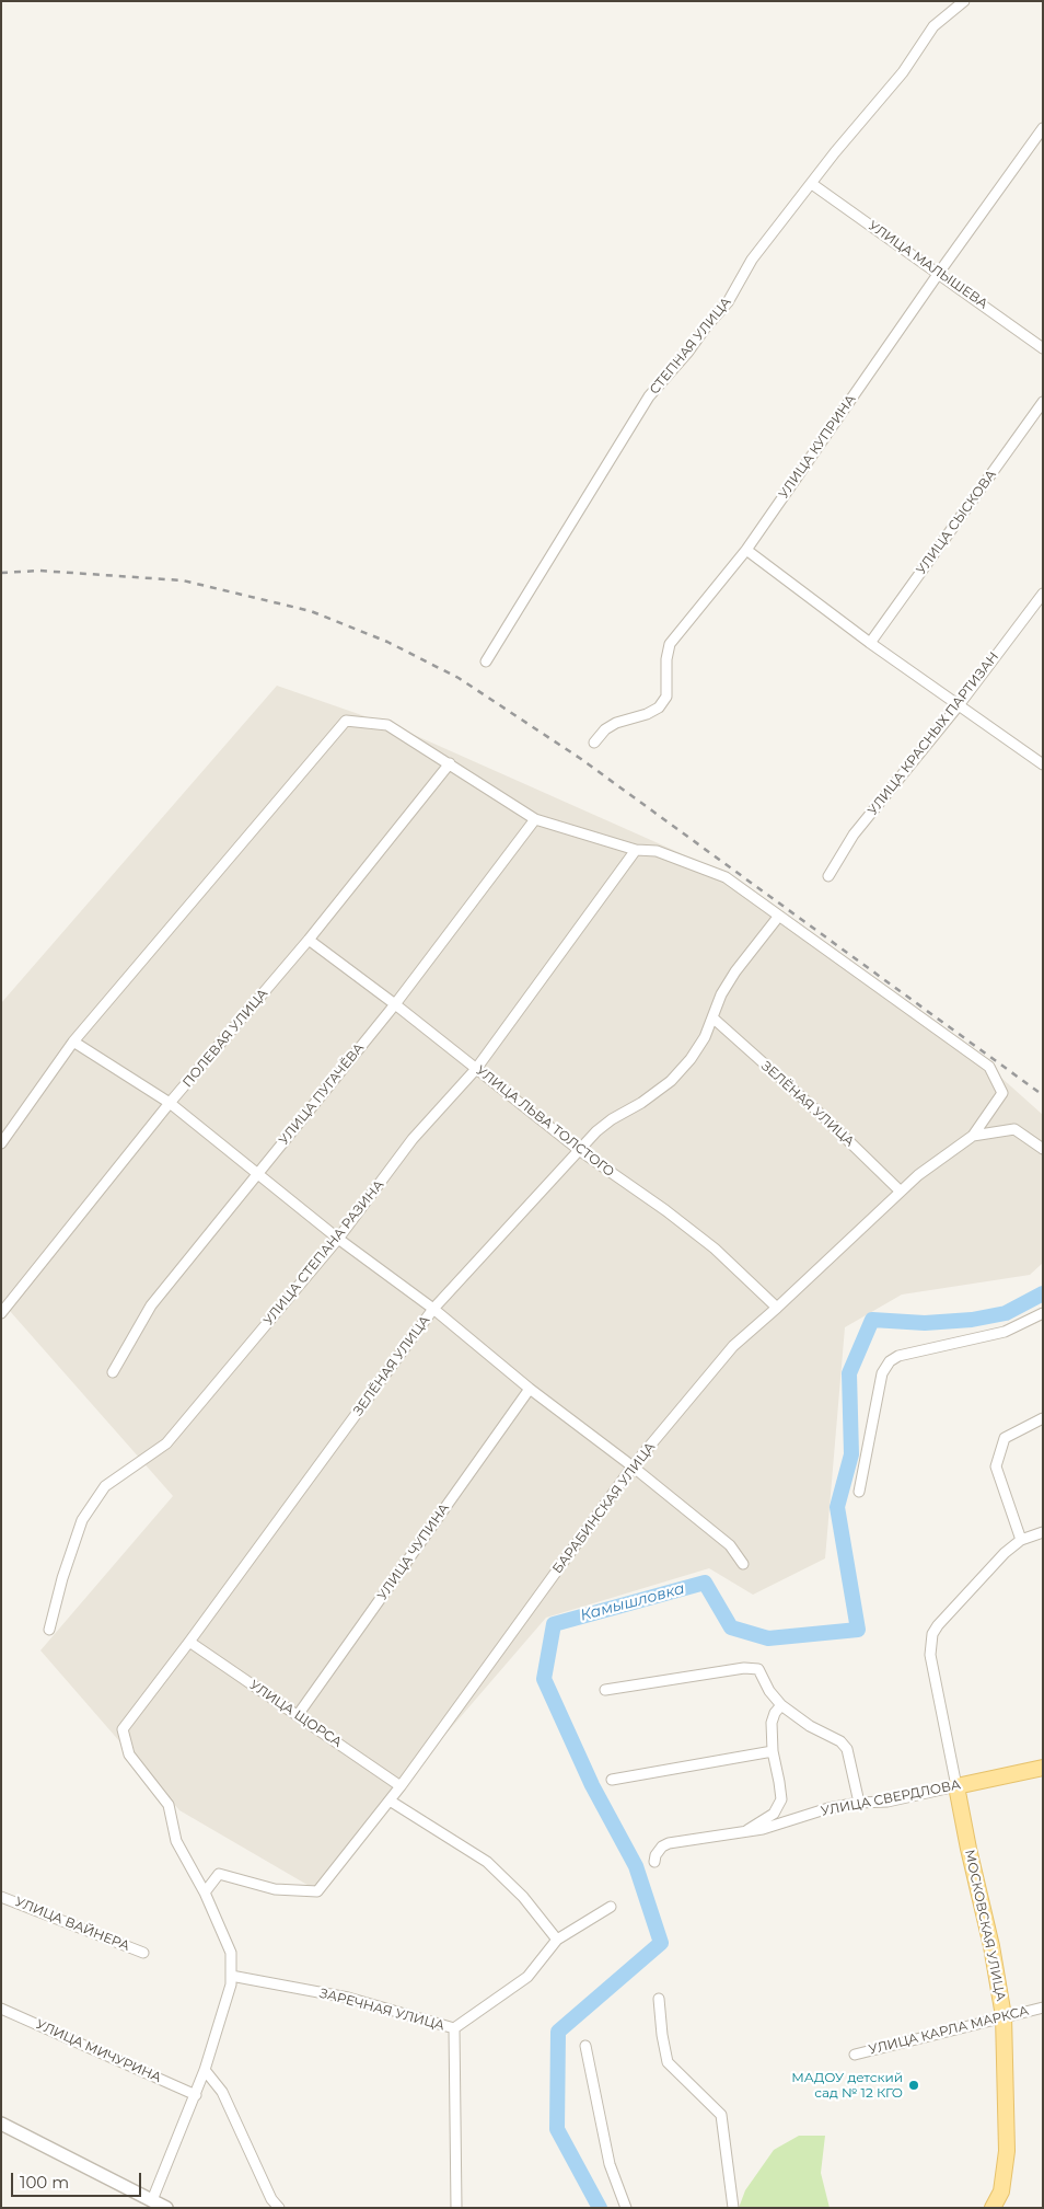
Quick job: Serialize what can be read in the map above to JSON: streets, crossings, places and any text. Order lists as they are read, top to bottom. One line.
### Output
{"streets":{"main road":["УЛИЦА СВЕРДЛОВА","МОСКОВСКАЯ УЛИЦА"],"street":["УЛИЦА МАЛЫШЕВА","СТЕПНАЯ УЛИЦА","УЛИЦА КУПРИНА","УЛИЦА СЫСКОВА","УЛИЦА КРАСНЫХ ПАРТИЗАН","ПОЛЕВАЯ УЛИЦА","УЛИЦА ПУГАЧЁВА","ЗЕЛЁНАЯ УЛИЦА","УЛИЦА ЛЬВА ТОЛСТОГО","УЛИЦА СТЕПАНА РАЗИНА","БАРАБИНСКАЯ УЛИЦА","УЛИЦА ЧУПИНА","УЛИЦА ЩОРСА","УЛИЦА ВАЙНЕРА","ЗАРЕЧНАЯ УЛИЦА","УЛИЦА КАРЛА МАРКСА","УЛИЦА МИЧУРИНА"]},"crossings":[["УЛИЦА МАЛЫШЕВА","СТЕПНАЯ УЛИЦА"],["УЛИЦА МАЛЫШЕВА","УЛИЦА КУПРИНА"],["ПОЛЕВАЯ УЛИЦА","УЛИЦА ЛЬВА ТОЛСТОГО"],["УЛИЦА ПУГАЧЁВА","УЛИЦА ЛЬВА ТОЛСТОГО"],["ЗЕЛЁНАЯ УЛИЦА","УЛИЦА ЛЬВА ТОЛСТОГО"],["ЗЕЛЁНАЯ УЛИЦА","БАРАБИНСКАЯ УЛИЦА"],["ЗЕЛЁНАЯ УЛИЦА","УЛИЦА ЩОРСА"],["УЛИЦА ЛЬВА ТОЛСТОГО","УЛИЦА СТЕПАНА РАЗИНА"],["УЛИЦА ЛЬВА ТОЛСТОГО","БАРАБИНСКАЯ УЛИЦА"],["БАРАБИНСКАЯ УЛИЦА","УЛИЦА ЩОРСА"],["УЛИЦА ЧУПИНА","УЛИЦА ЩОРСА"],["УЛИЦА СВЕРДЛОВА","МОСКОВСКАЯ УЛИЦА"],["МОСКОВСКАЯ УЛИЦА","УЛИЦА КАРЛА МАРКСА"]],"water":["Камышловка"],"places":["МАДОУ детский сад № 12 КГО"],"scale_bar":"100 m"}
